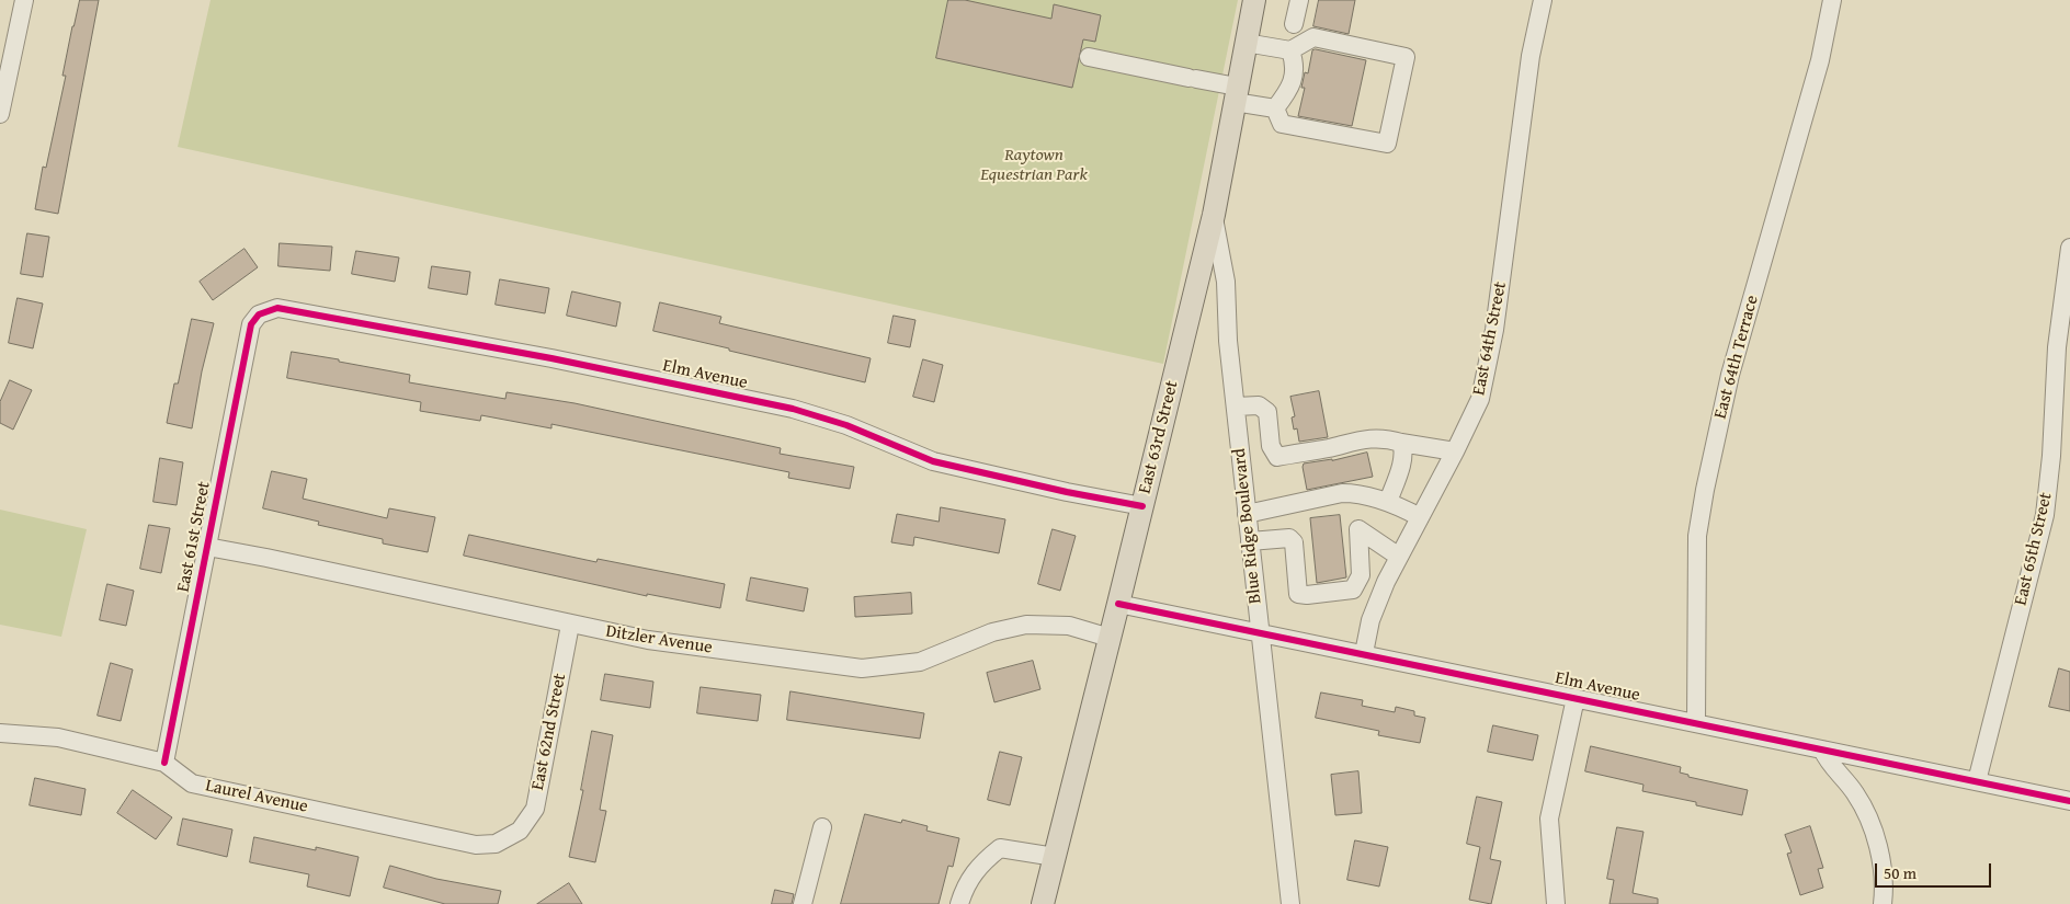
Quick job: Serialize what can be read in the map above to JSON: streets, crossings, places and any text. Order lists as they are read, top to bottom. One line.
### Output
{"streets":{"main road":["East 63rd Street"],"street":["East 64th Street","East 64th Terrace","Elm Avenue","Blue Ridge Boulevard","East 61st Street","East 65th Street","Ditzler Avenue","East 62nd Street","Laurel Avenue"]},"crossings":[["East 64th Street","Elm Avenue"],["East 64th Terrace","Elm Avenue"],["Elm Avenue","East 63rd Street"],["Elm Avenue","Blue Ridge Boulevard"],["Elm Avenue","East 61st Street"],["Elm Avenue","East 65th Street"],["East 63rd Street","Blue Ridge Boulevard"],["East 63rd Street","Ditzler Avenue"],["East 61st Street","Ditzler Avenue"],["East 61st Street","Laurel Avenue"],["Ditzler Avenue","East 62nd Street"],["East 62nd Street","Laurel Avenue"]],"parks":["Raytown Equestrian Park"],"scale_bar":"50 m"}
